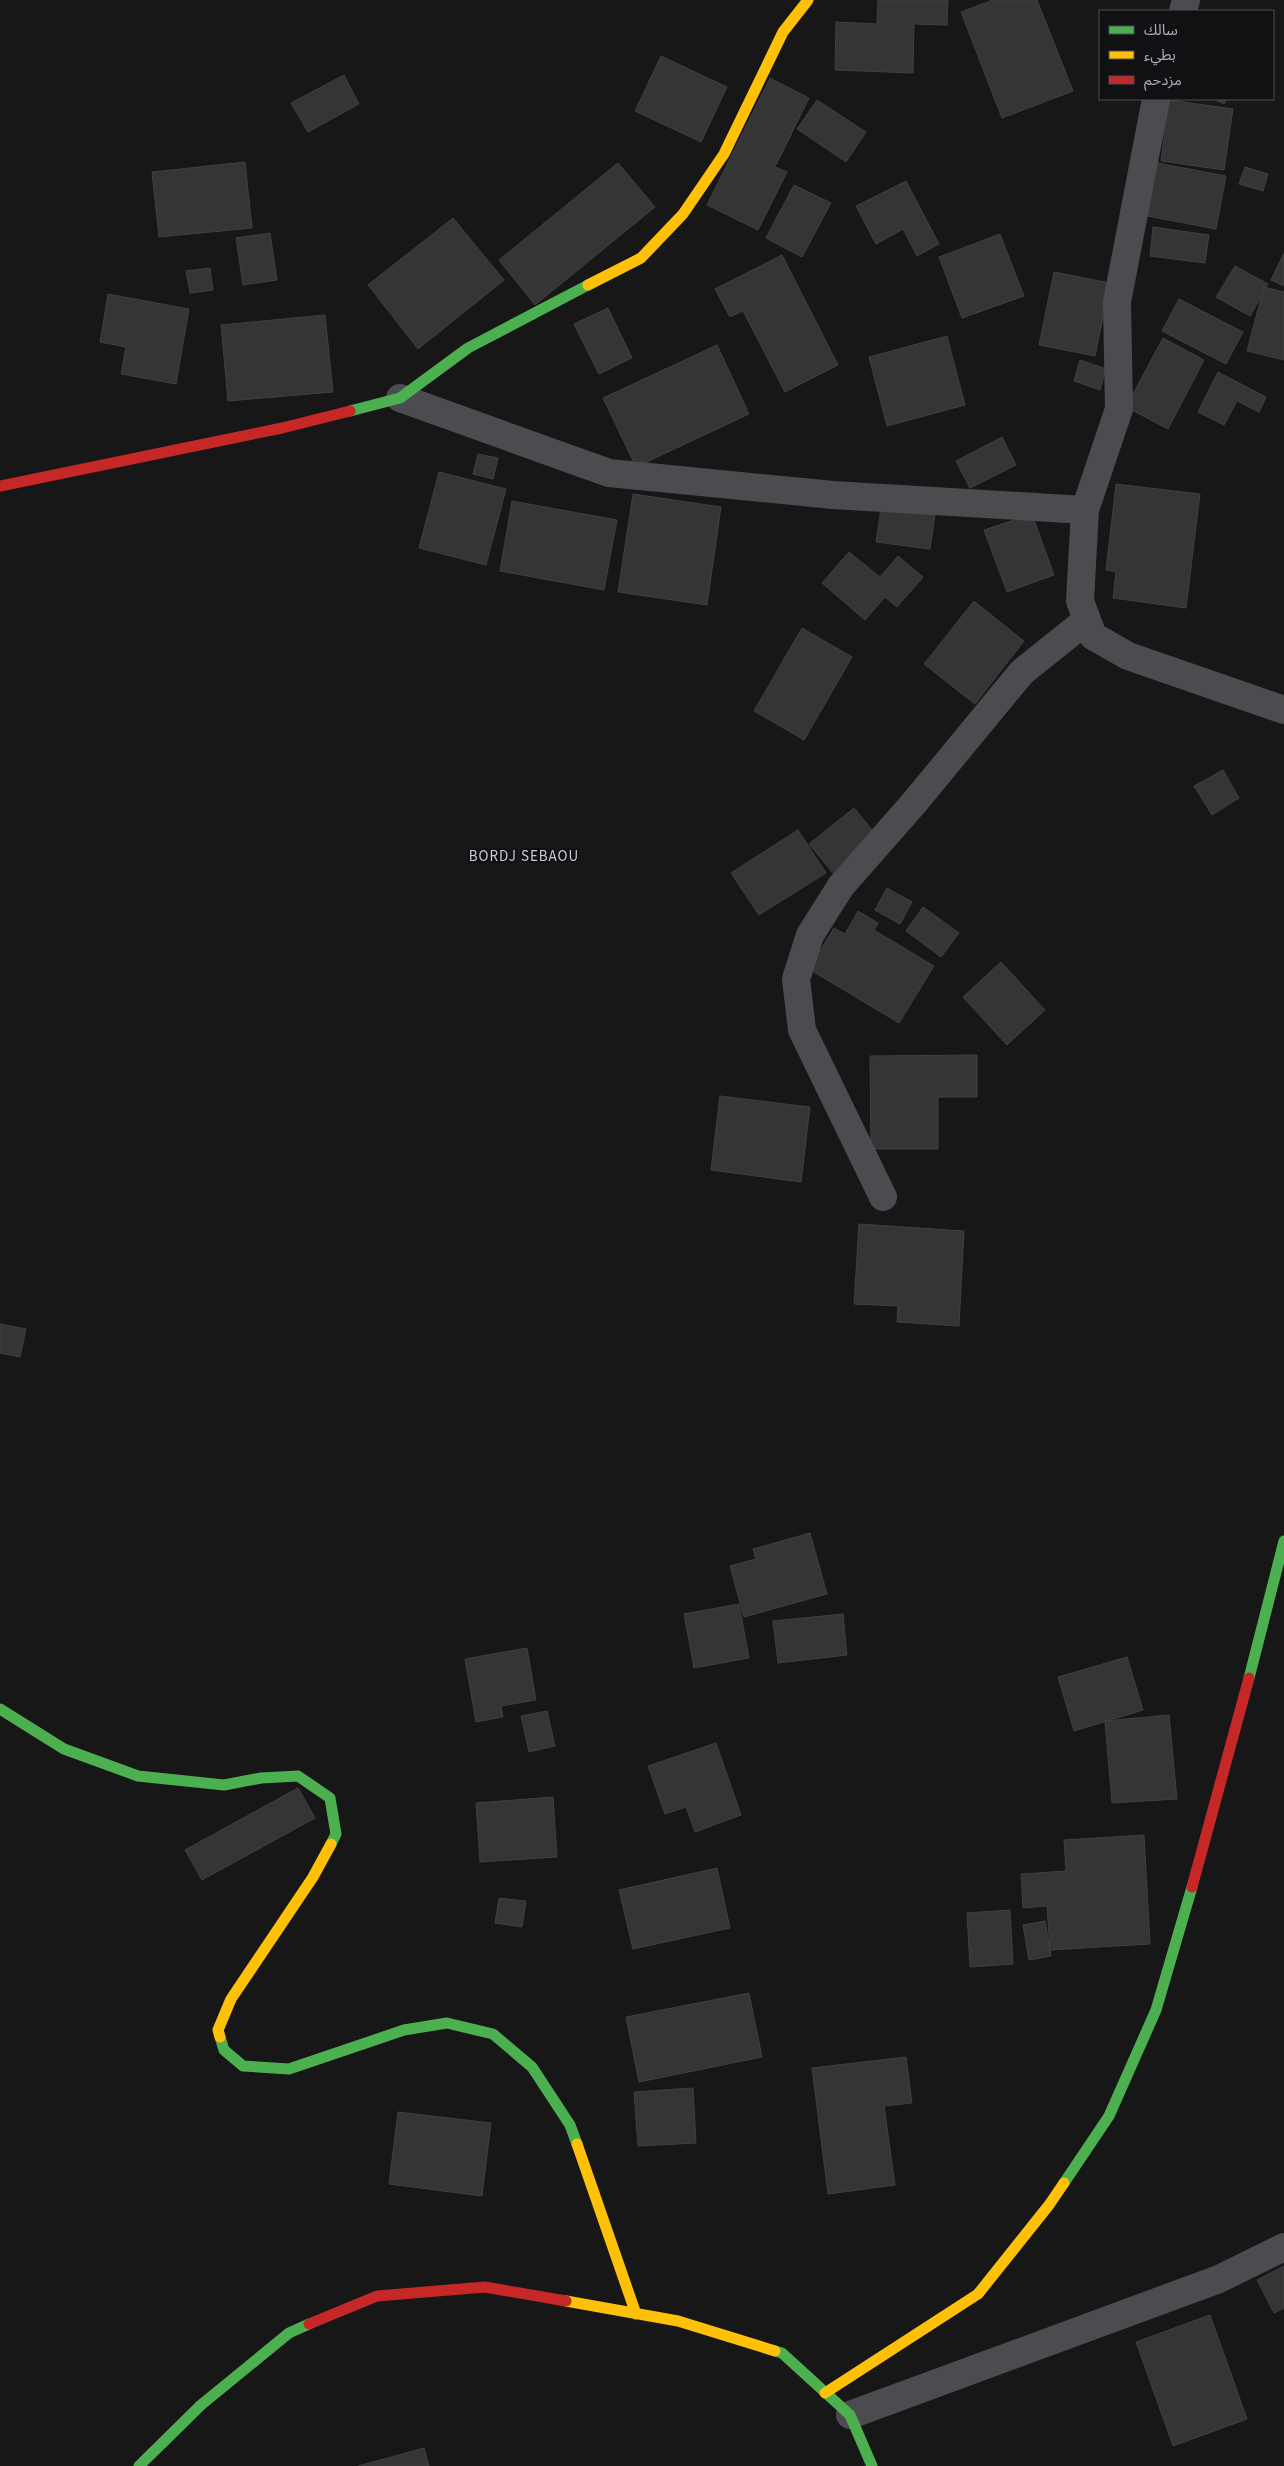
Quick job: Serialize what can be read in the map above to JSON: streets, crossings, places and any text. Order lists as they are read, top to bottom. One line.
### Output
{"districts":["BORDJ SEBAOU"],"legend":["سالك","بطيء","مزدحم"]}
